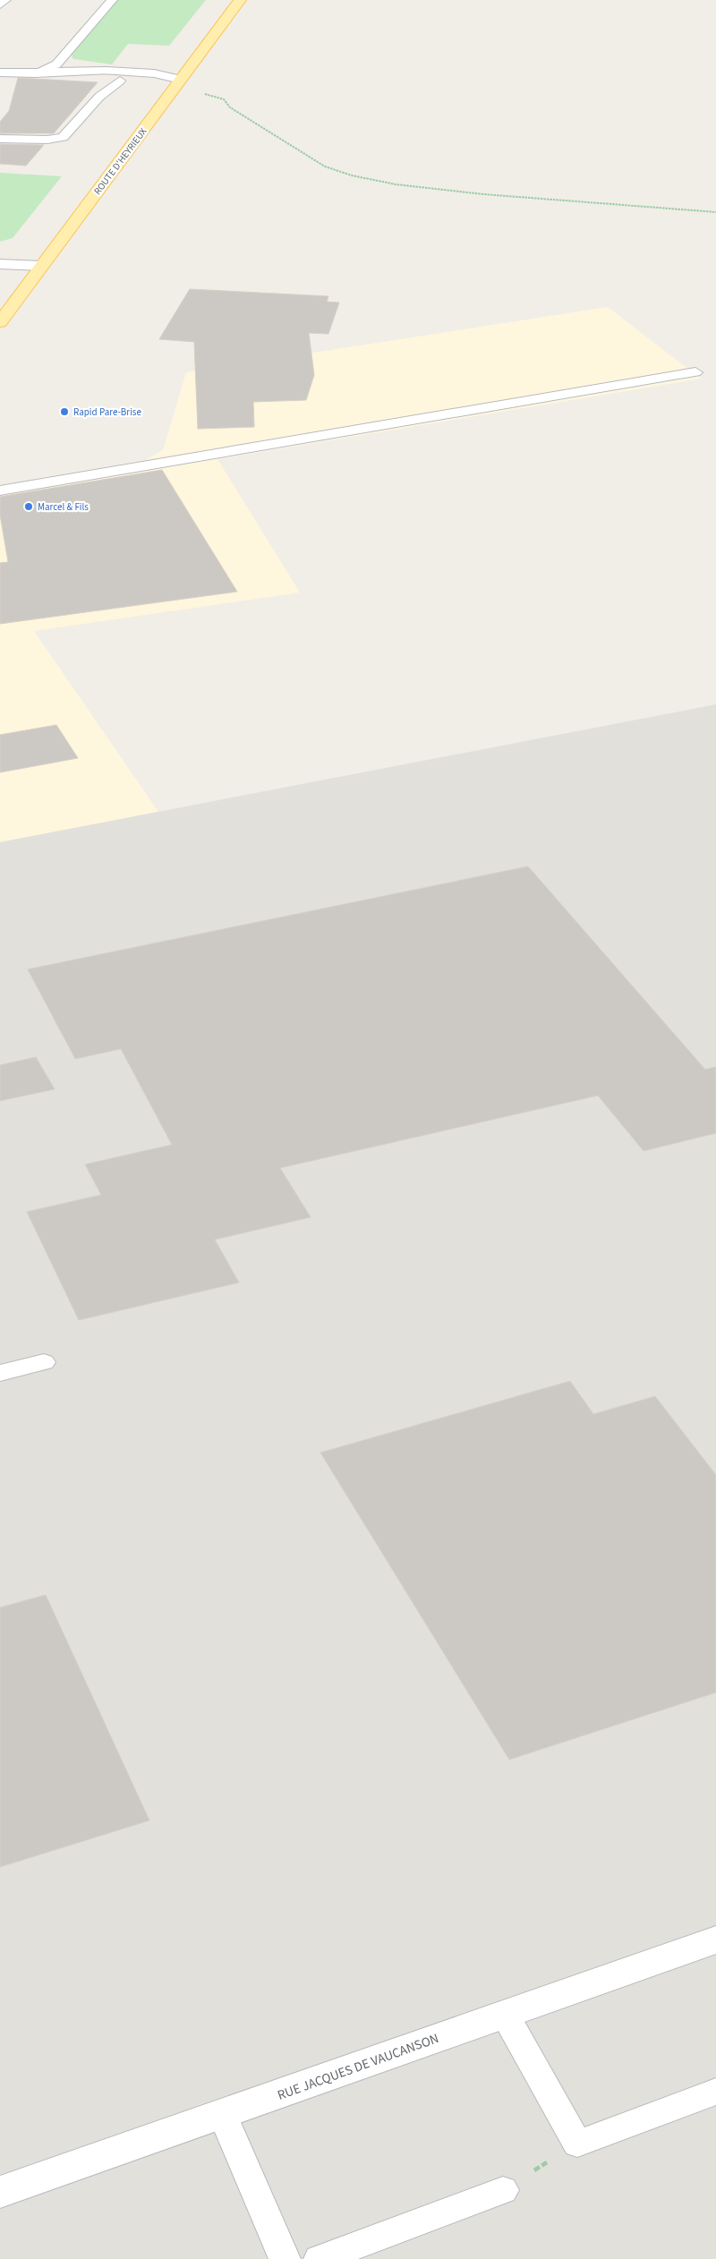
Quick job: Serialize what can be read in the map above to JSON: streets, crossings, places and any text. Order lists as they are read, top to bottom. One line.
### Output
{"streets":{"main road":["ROUTE D'HEYRIEUX"],"street":["RUE JACQUES DE VAUCANSON"]},"places":["Rapid Pare-Brise","Marcel & Fils"]}
